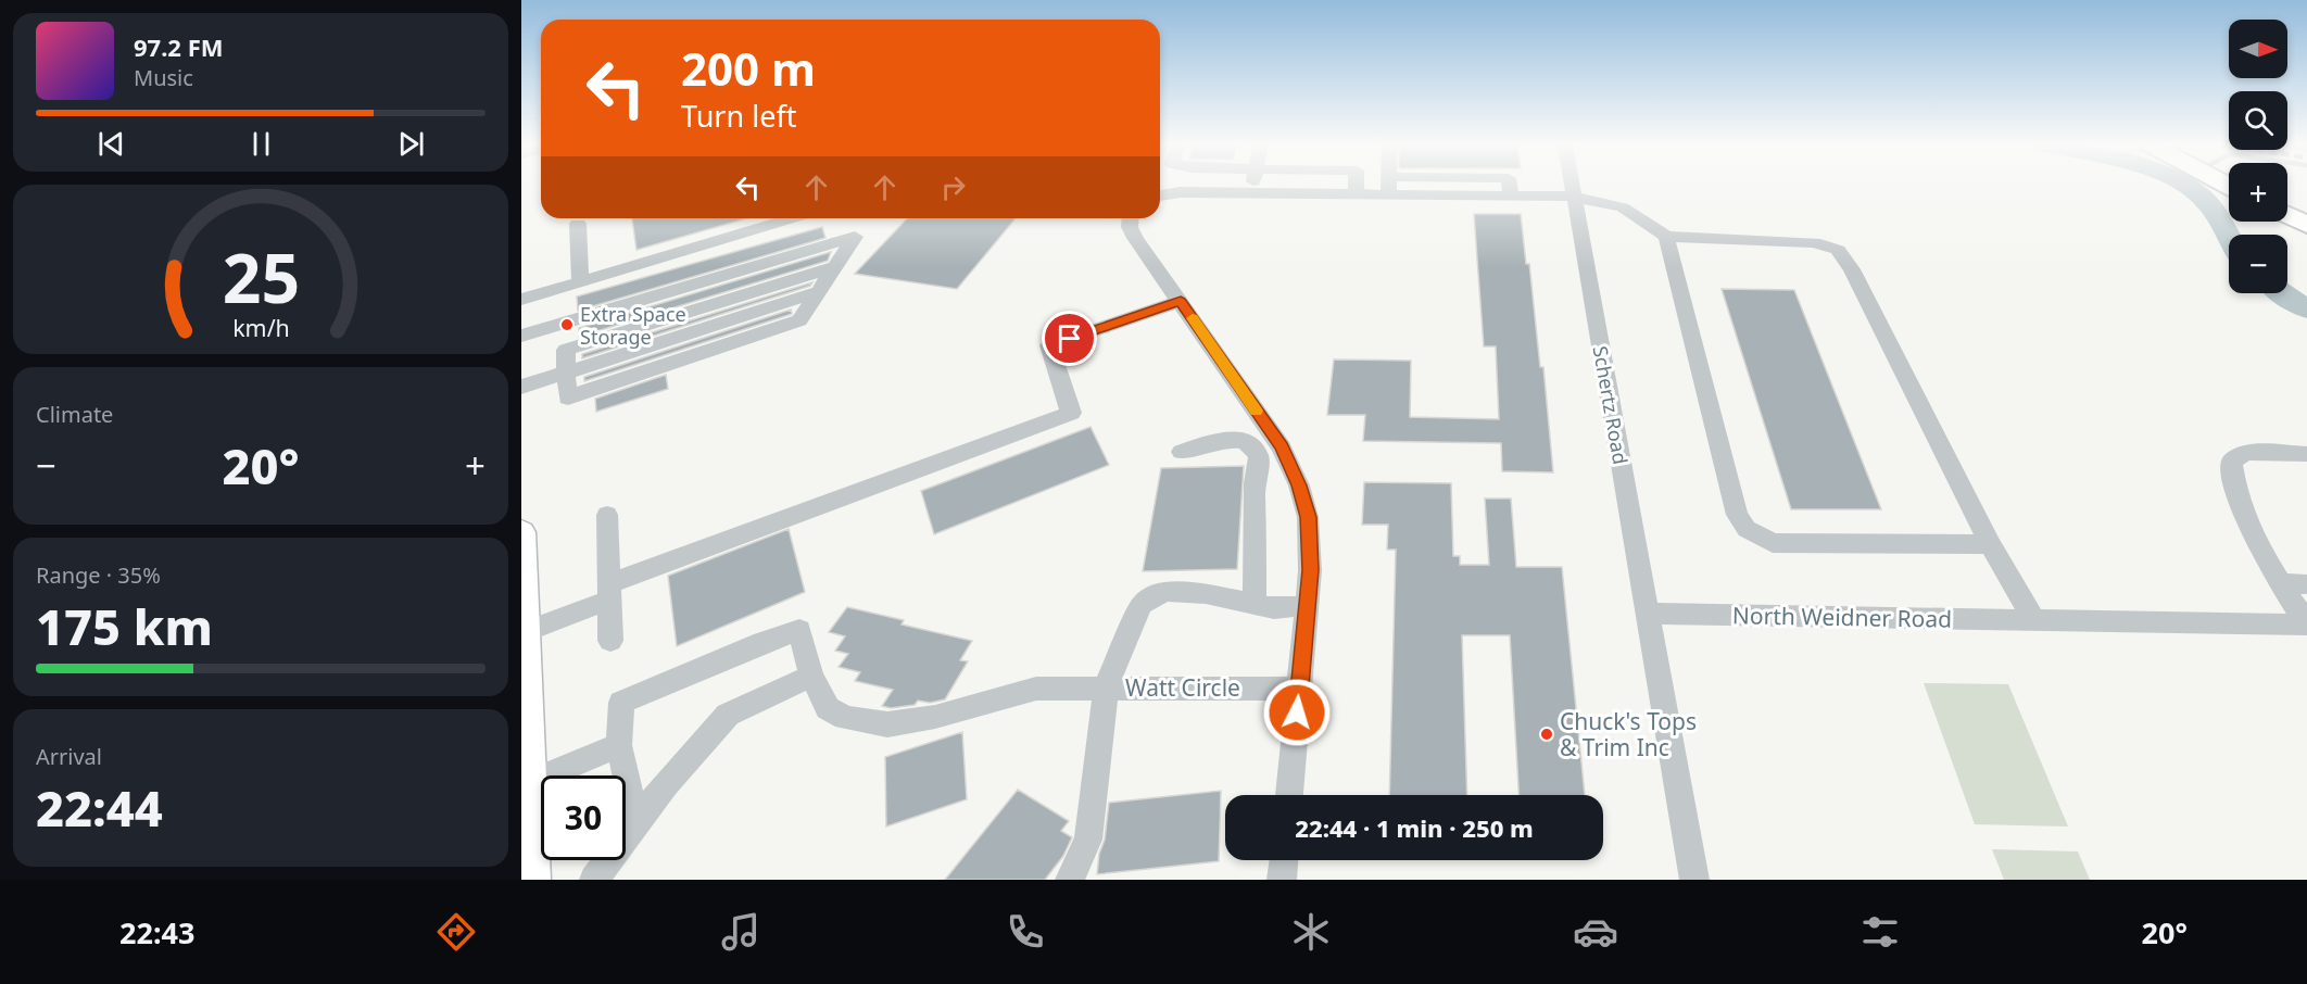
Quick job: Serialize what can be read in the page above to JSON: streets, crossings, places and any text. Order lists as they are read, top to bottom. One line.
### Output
{"streets":{"street":["Schertz Road","North Weidner Road","Watt Circle"]},"crossings":[["Schertz Road","North Weidner Road"]],"places":["Extra Space Storage","Chuck's Tops & Trim Inc"],"north":"right","page":{"map_buttons":["+","−"],"turn":["200 m","Turn left"],"song":["97.2 FM","Music"],"tile":["Climate",["Range · 35%","175 km"],["Arrival","22:44"]],"heat":["−","20°","+"],"limit":"30","trip":"22:44 · 1 min · 250 m","tabs":["22:43","20°"],"gauge":["25","km/h"]}}
